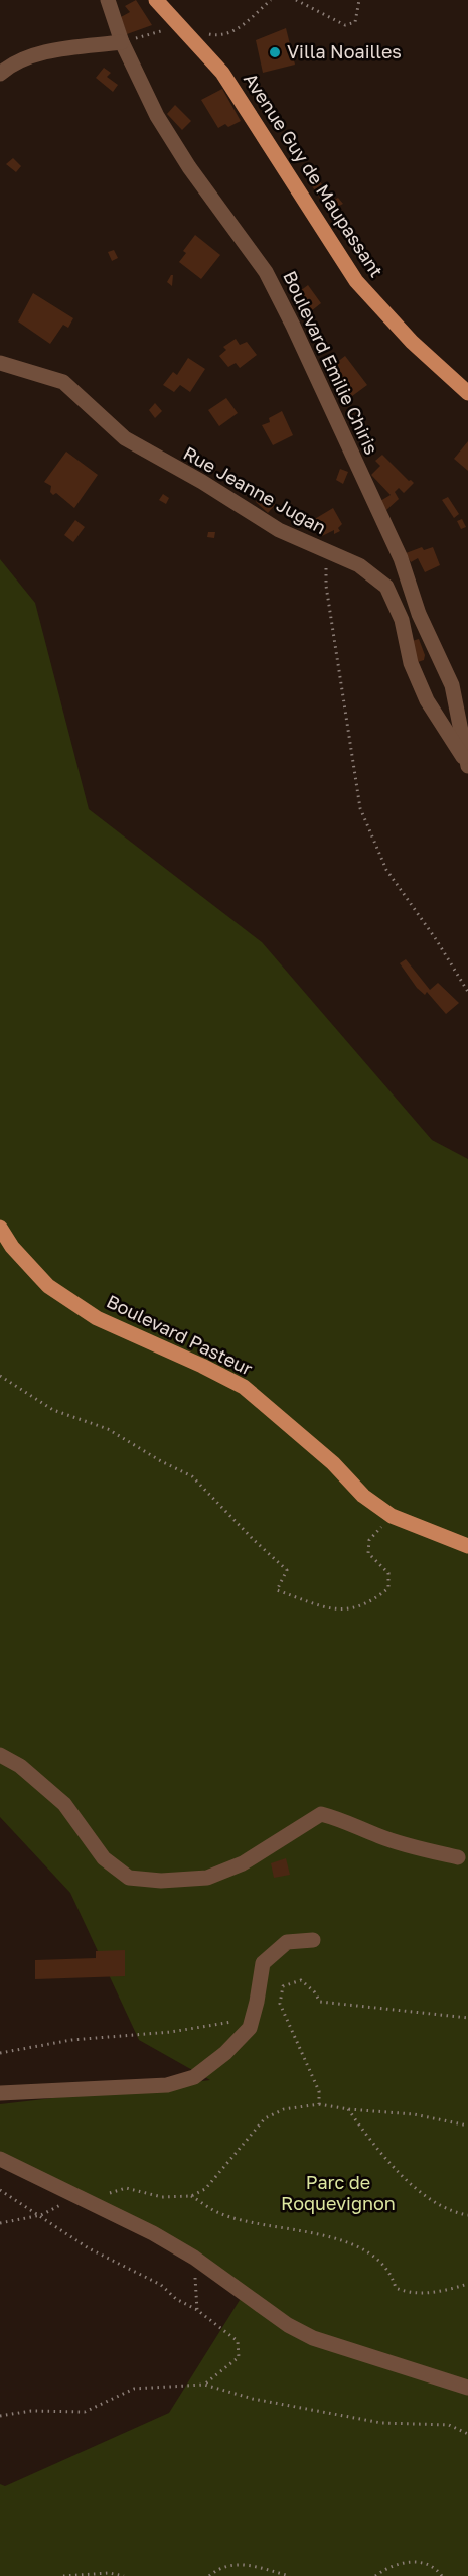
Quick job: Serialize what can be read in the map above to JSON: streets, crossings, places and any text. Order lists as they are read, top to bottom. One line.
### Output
{"streets":{"main road":["Avenue Guy de Maupassant","Boulevard Pasteur"],"street":["Boulevard Emilie Chiris","Rue Jeanne Jugan"]},"crossings":[["Boulevard Emilie Chiris","Rue Jeanne Jugan"]],"parks":["Parc de Roquevignon"],"places":["Villa Noailles"]}
